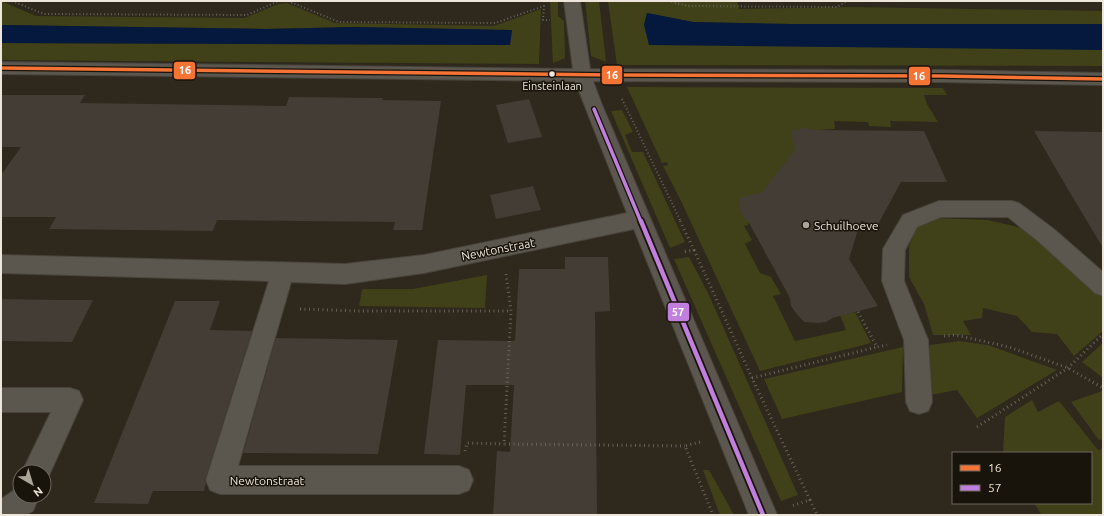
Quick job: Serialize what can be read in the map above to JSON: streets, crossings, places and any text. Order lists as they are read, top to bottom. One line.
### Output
{"streets":{"street":["Newtonstraat"]},"places":["Einsteinlaan","Schuilhoeve"],"lines":["transit line 16","transit line 57"],"legend":["16","57"],"north":"bottom right"}
